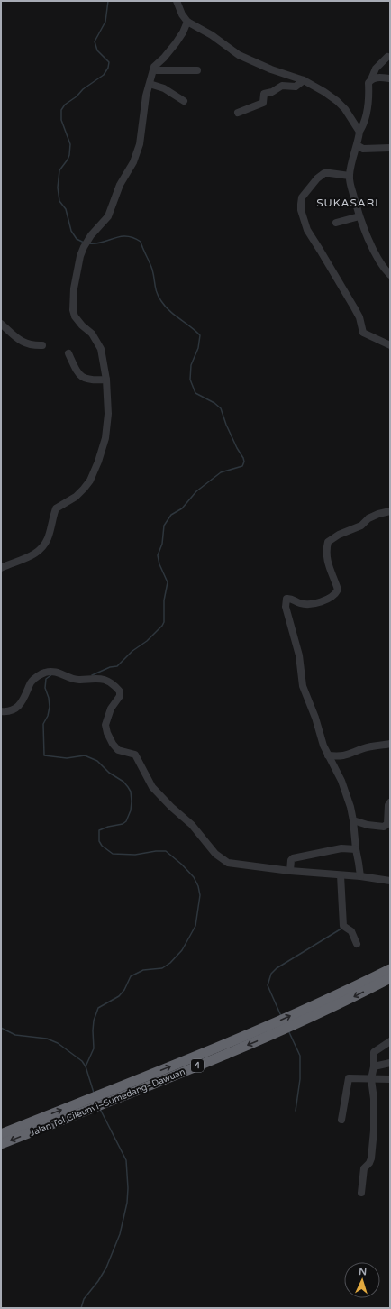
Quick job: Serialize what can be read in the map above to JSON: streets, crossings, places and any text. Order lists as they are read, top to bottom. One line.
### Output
{"streets":{"highway":["4","Jalan Tol Cileunyi–Sumedang–Dawuan"]},"districts":["SUKASARI"],"north":"top"}
